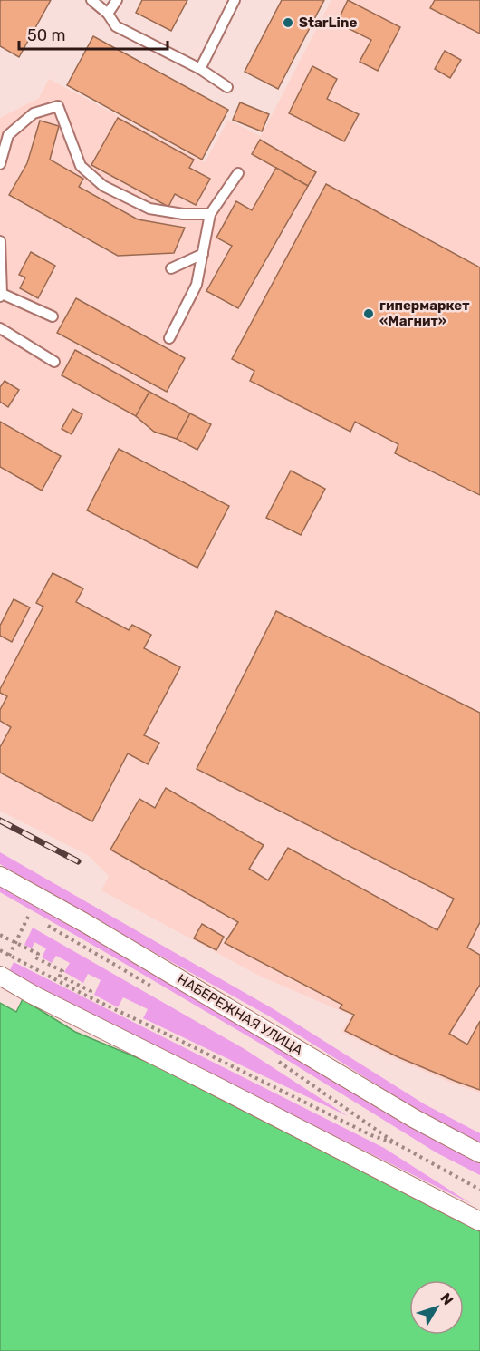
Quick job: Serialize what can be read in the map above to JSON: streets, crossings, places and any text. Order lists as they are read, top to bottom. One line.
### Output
{"streets":{"street":["НАБЕРЕЖНАЯ УЛИЦА"]},"places":["StarLine","гипермаркет «Магнит»"],"scale_bar":"50 m","north":"top right"}
